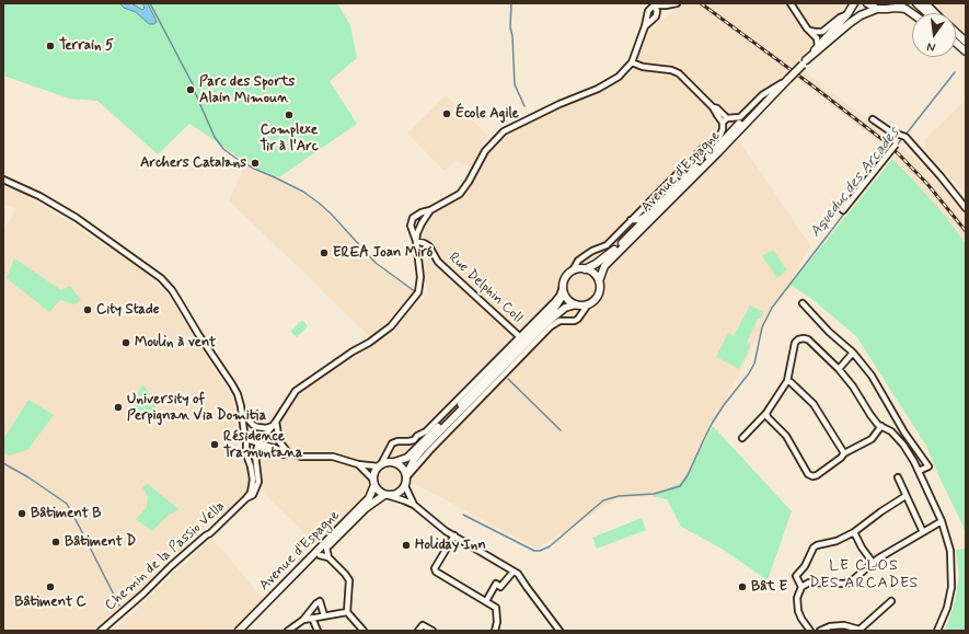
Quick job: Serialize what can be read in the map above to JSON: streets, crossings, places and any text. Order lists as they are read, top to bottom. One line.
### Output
{"streets":{"main road":["Avenue d'Espagne"],"street":["Rue Delphin Coll","Chemin de la Passio Vella"]},"districts":["LE CLOS DES ARCADES"],"water":["Aqueduc des Arcades"],"places":["Terrain 5","Parc des Sports Alain Mimoun","École Agile","Complexe Tir à l'Arc","Archers Catalans","EREA Joan Miró","City Stade","Moulin à vent","University of Perpignan Via Domitia","Résidence Tramuntana","Bâtiment B","Bâtiment D","Holiday Inn","Bâtiment C","Bât E"],"north":"bottom"}
